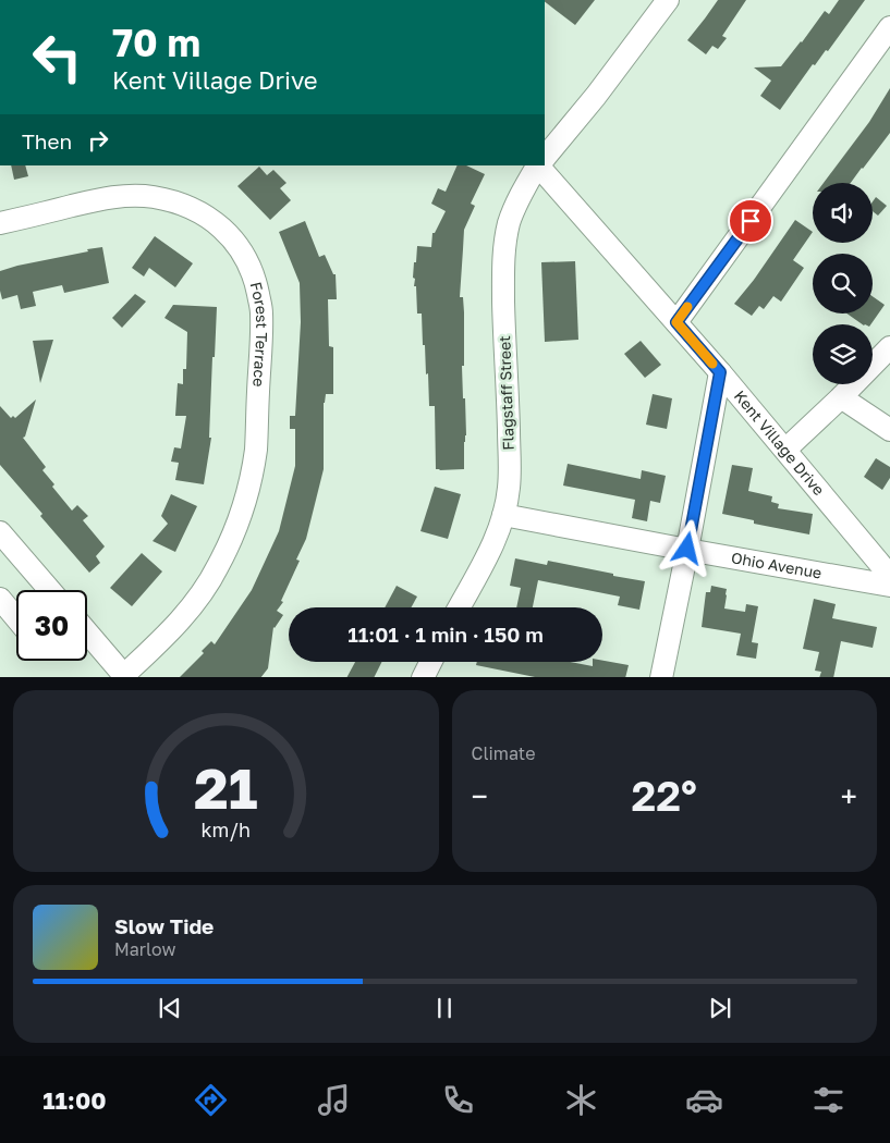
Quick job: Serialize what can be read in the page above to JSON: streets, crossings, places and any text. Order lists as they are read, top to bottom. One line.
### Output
{"streets":{"street":["Forest Terrace","Flagstaff Street","Kent Village Drive","Ohio Avenue"]},"crossings":[["Flagstaff Street","Ohio Avenue"]],"page":{"turn":["70 m","Kent Village Drive"],"then":"Then","limit":"30","trip":"11:01 · 1 min · 150 m","tile":"Climate","heat":["−","22°","+"],"song":["Slow Tide","Marlow"],"tabs":"11:00","gauge":["21","km/h"]}}
